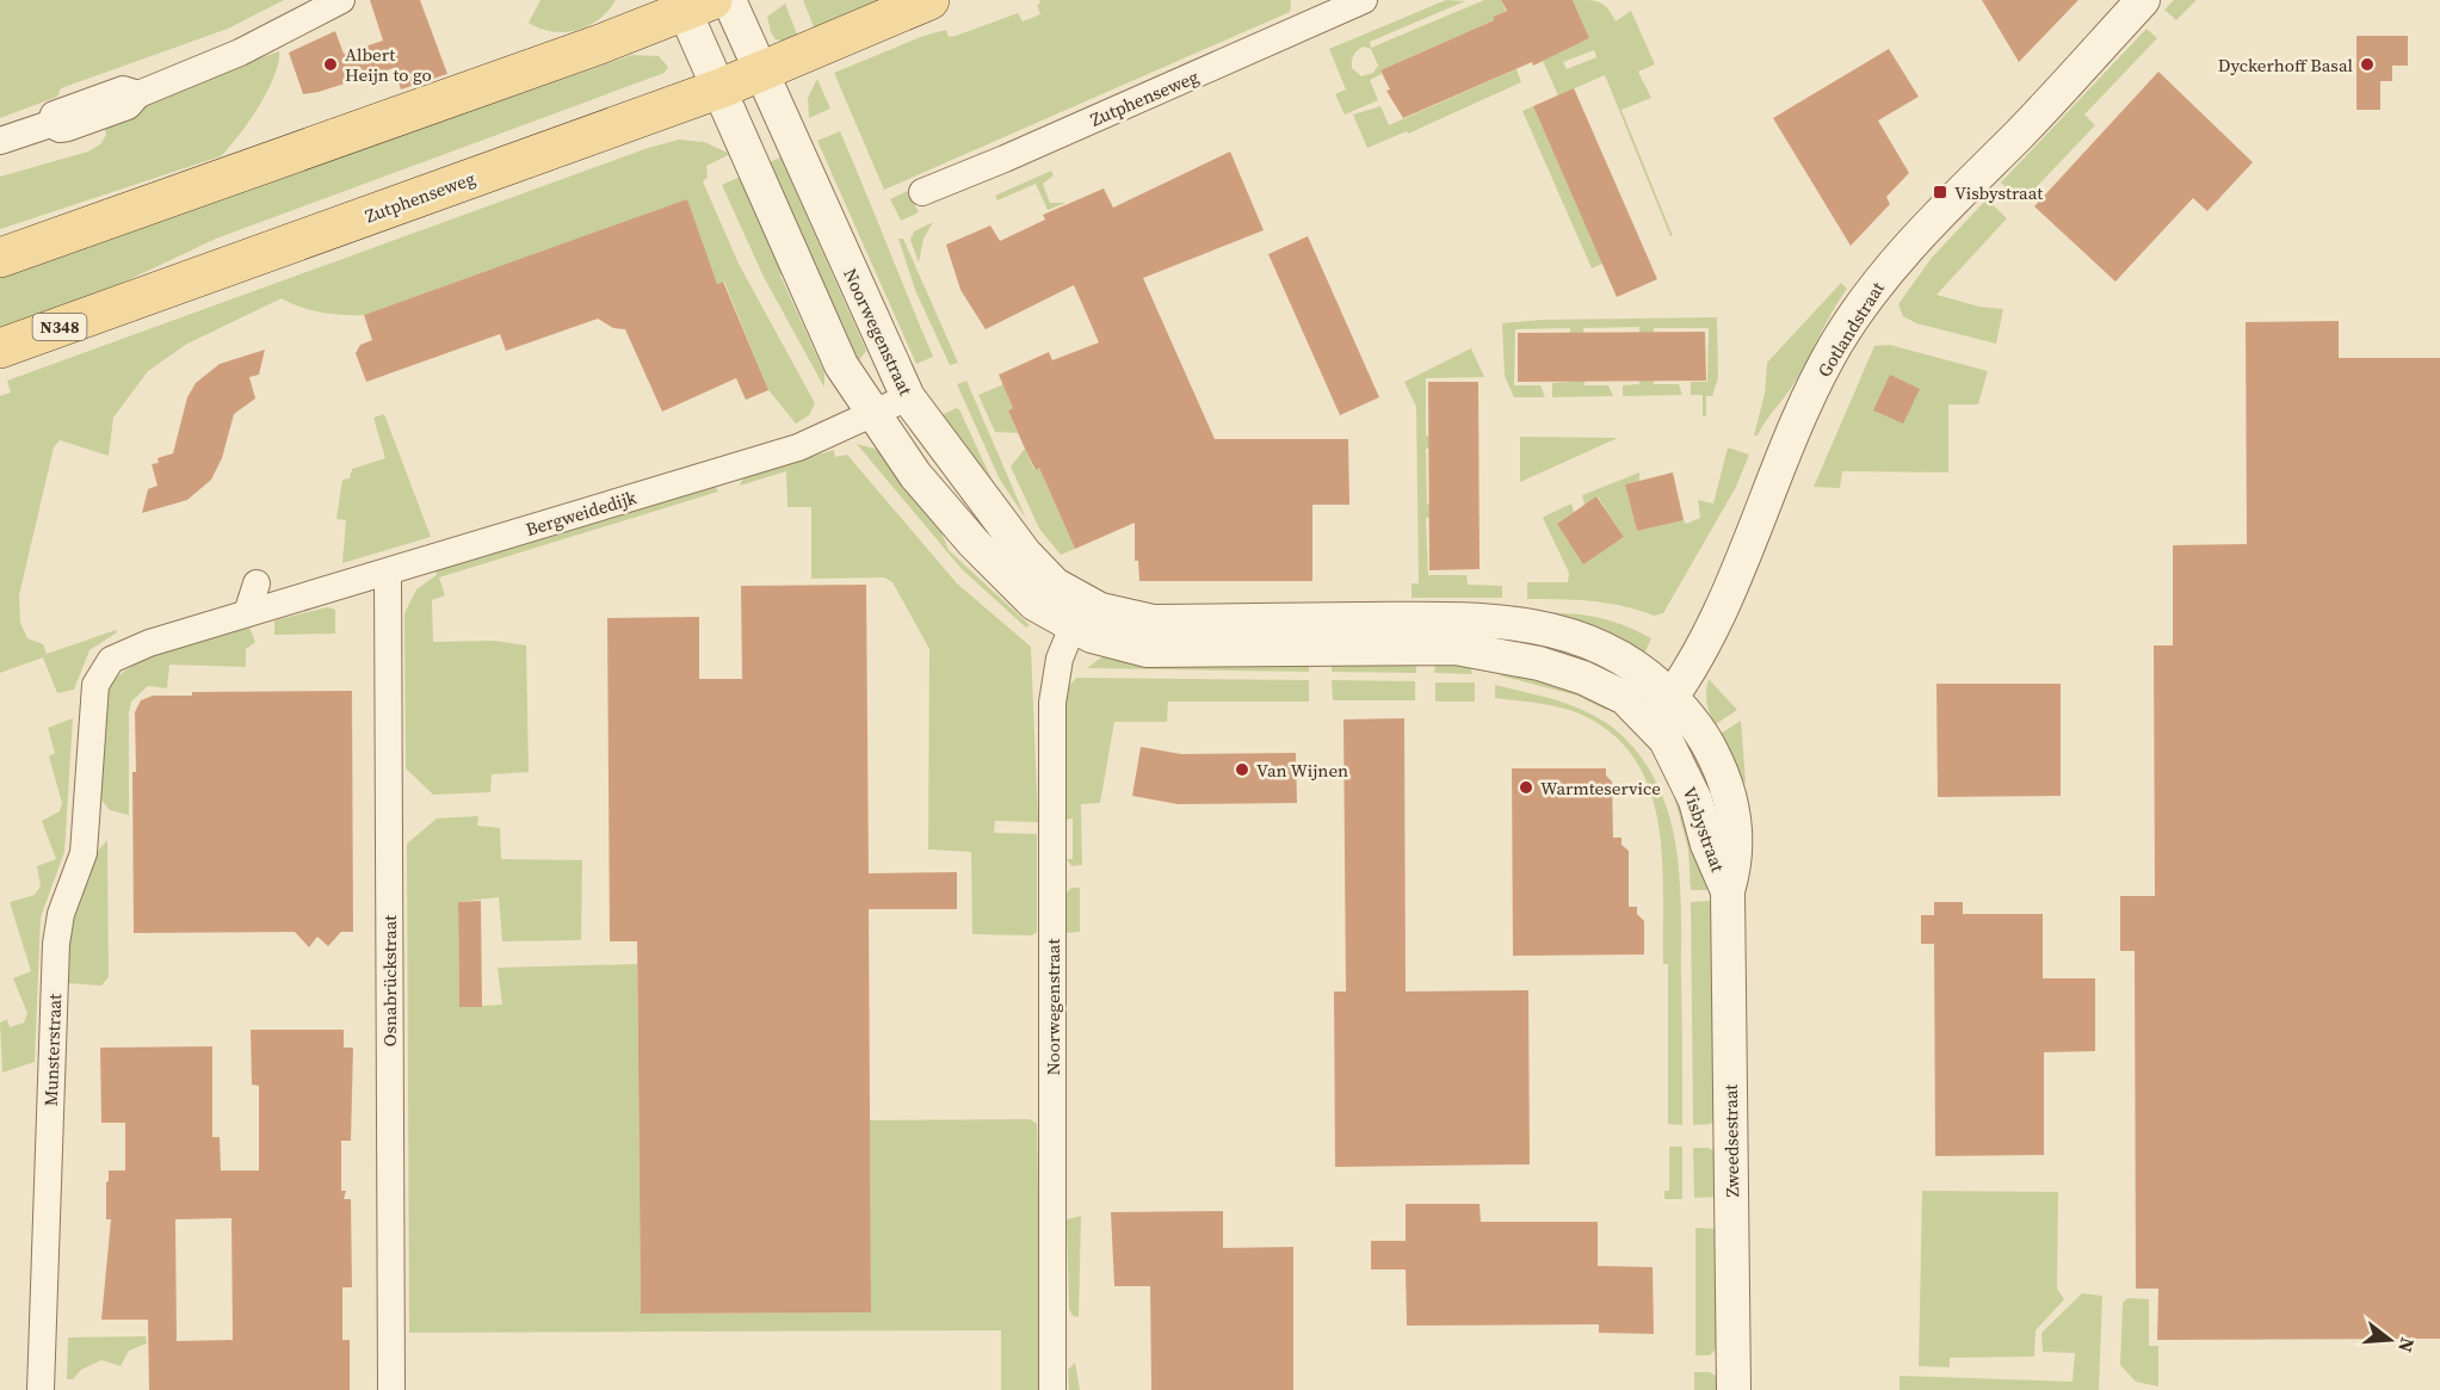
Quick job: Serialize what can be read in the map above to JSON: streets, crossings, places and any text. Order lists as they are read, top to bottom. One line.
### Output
{"streets":{"main road":["Zutphenseweg","N348"],"street":["Gotlandstraat","Noorwegenstraat","Bergweidedijk","Visbystraat","Osnabrückstraat","Munsterstraat","Zweedsestraat"]},"crossings":[["Zutphenseweg","Noorwegenstraat"],["Gotlandstraat","Visbystraat"],["Noorwegenstraat","Bergweidedijk"],["Noorwegenstraat","Visbystraat"],["Bergweidedijk","Osnabrückstraat"],["Bergweidedijk","Munsterstraat"],["Visbystraat","Zweedsestraat"]],"places":{"other":["Albert Heijn to go","Dyckerhoff Basal","Van Wijnen","Warmteservice"],"transit":["Visbystraat"]},"north":"right"}
